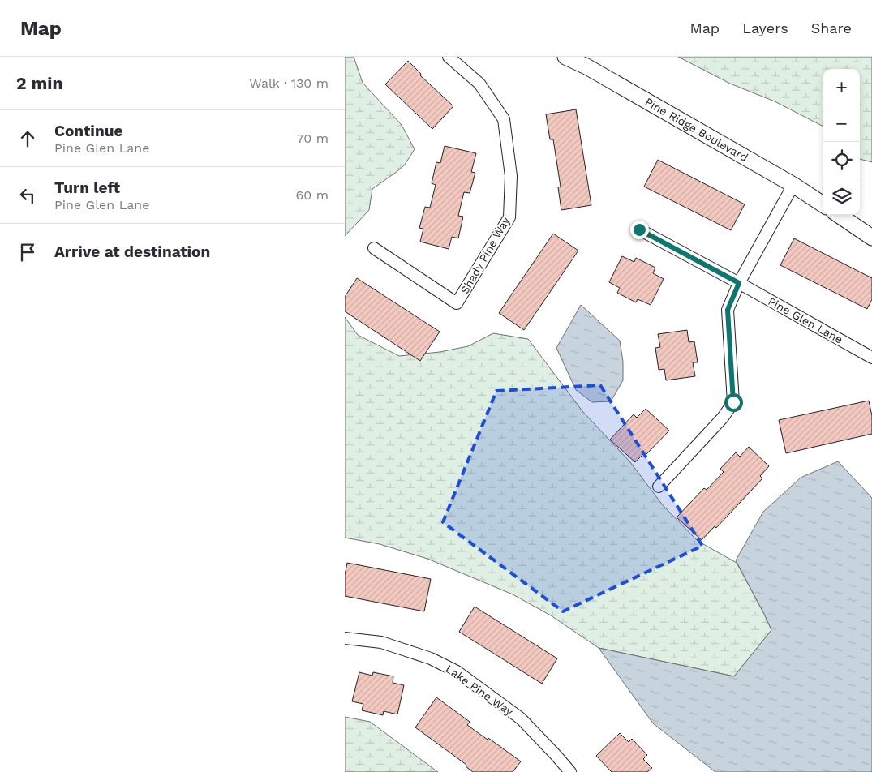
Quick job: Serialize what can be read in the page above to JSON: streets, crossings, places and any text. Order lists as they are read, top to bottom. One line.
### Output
{"streets":{"street":["Pine Ridge Boulevard","Shady Pine Way","Pine Glen Lane","Lake Pine Way"]},"page":{"header":"Map","nav":["Map","Layers","Share"],"heading":["2 min","Walk · 130 m"],"map_buttons":["+","−"],"list":[["Continue","Pine Glen Lane","70 m"],["Turn left","Pine Glen Lane","60 m"],"Arrive at destination"]}}
